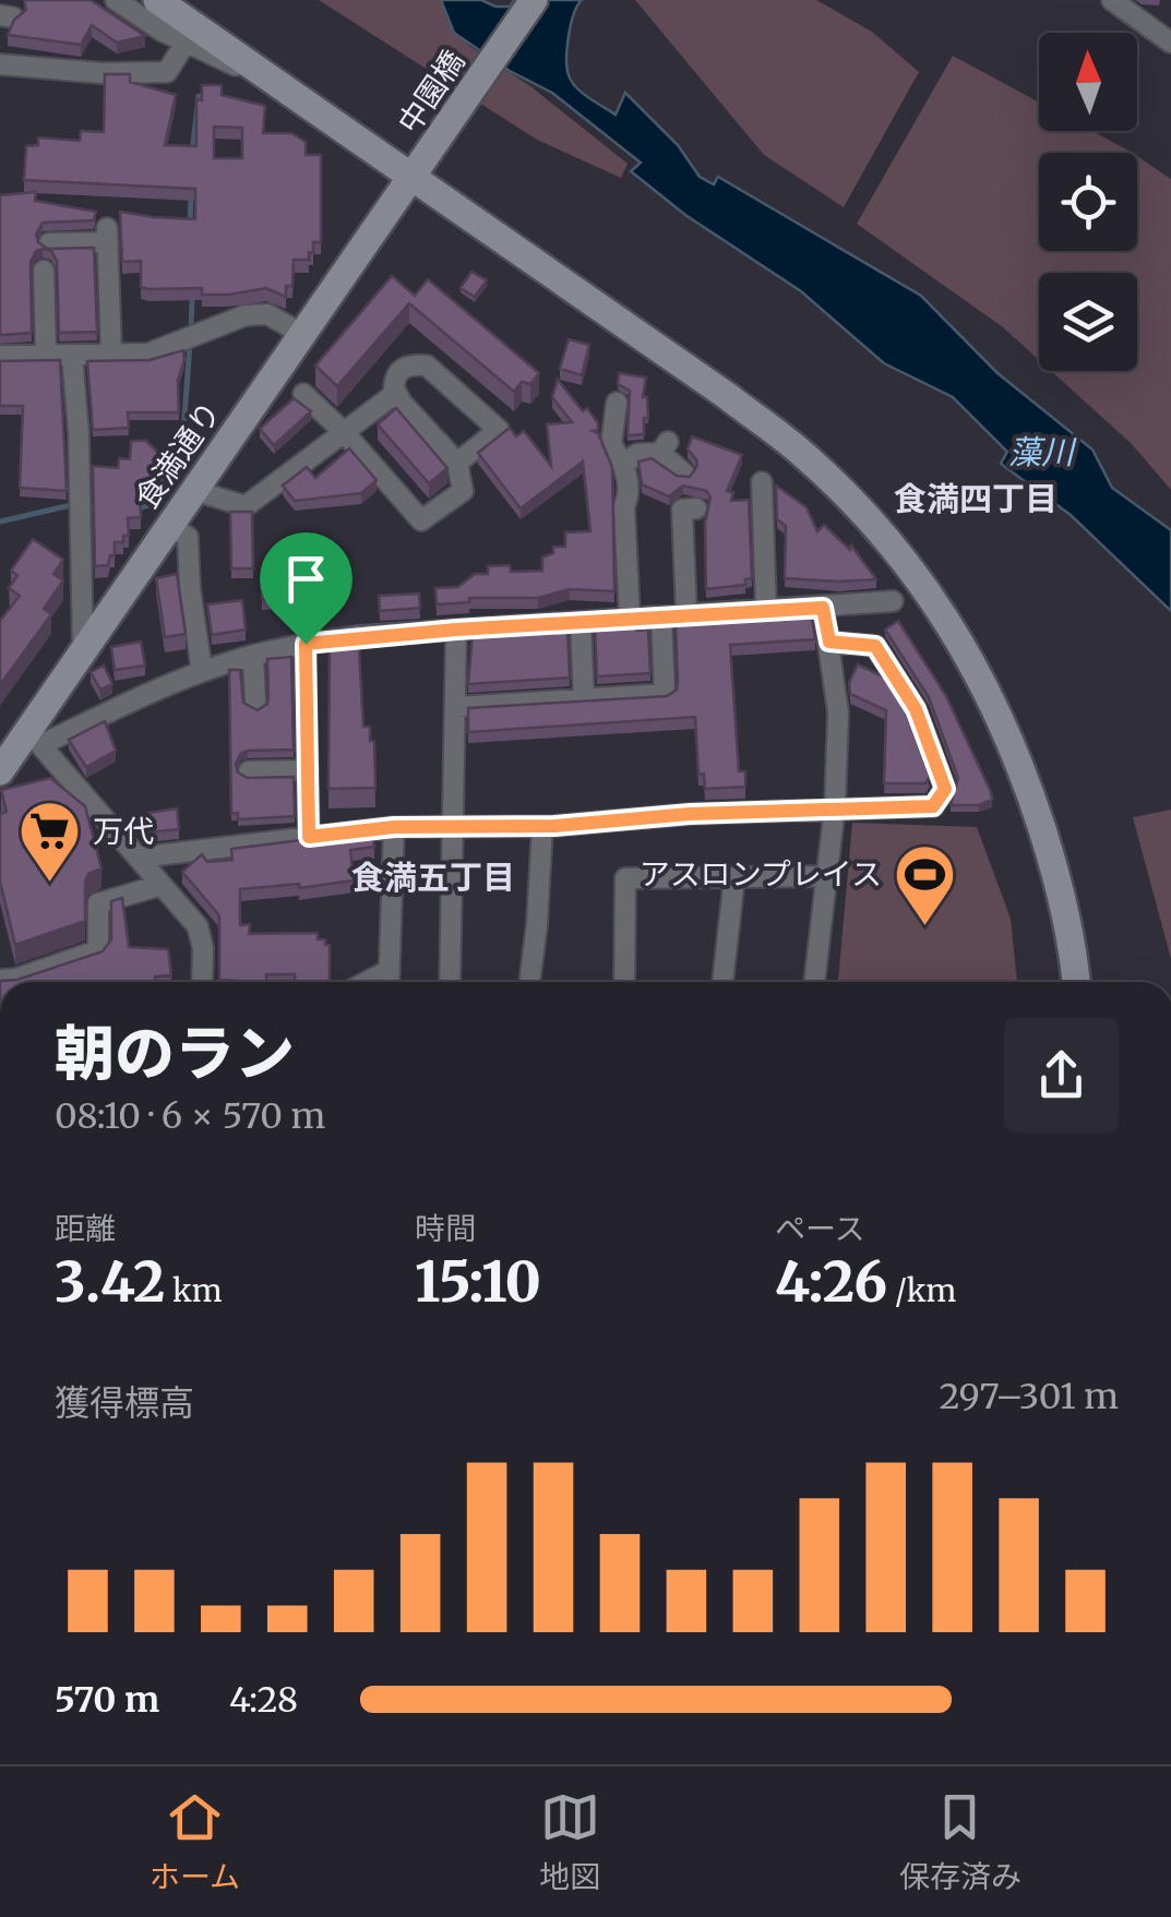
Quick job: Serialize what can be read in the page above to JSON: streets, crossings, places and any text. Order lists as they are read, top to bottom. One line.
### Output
{"streets":{"street":["中園橋","食満通り"]},"crossings":[["中園橋","食満通り"]],"districts":["食満四丁目","食満五丁目"],"water":["藻川"],"places":{"supermarket":["万代"],"sports":["アスロンプレイス"]},"north":"top","page":{"heading":["朝のラン","08:10 · 6 × 570 m"],"stats":[["距離","3.42 km"],["時間","15:10"],["ペース","4:26 /km"]],"chart":["獲得標高","297–301 m"],"list":[{"name":"570 m","note":"4:28"}],"tabs":["ホーム","地図","保存済み"]}}
